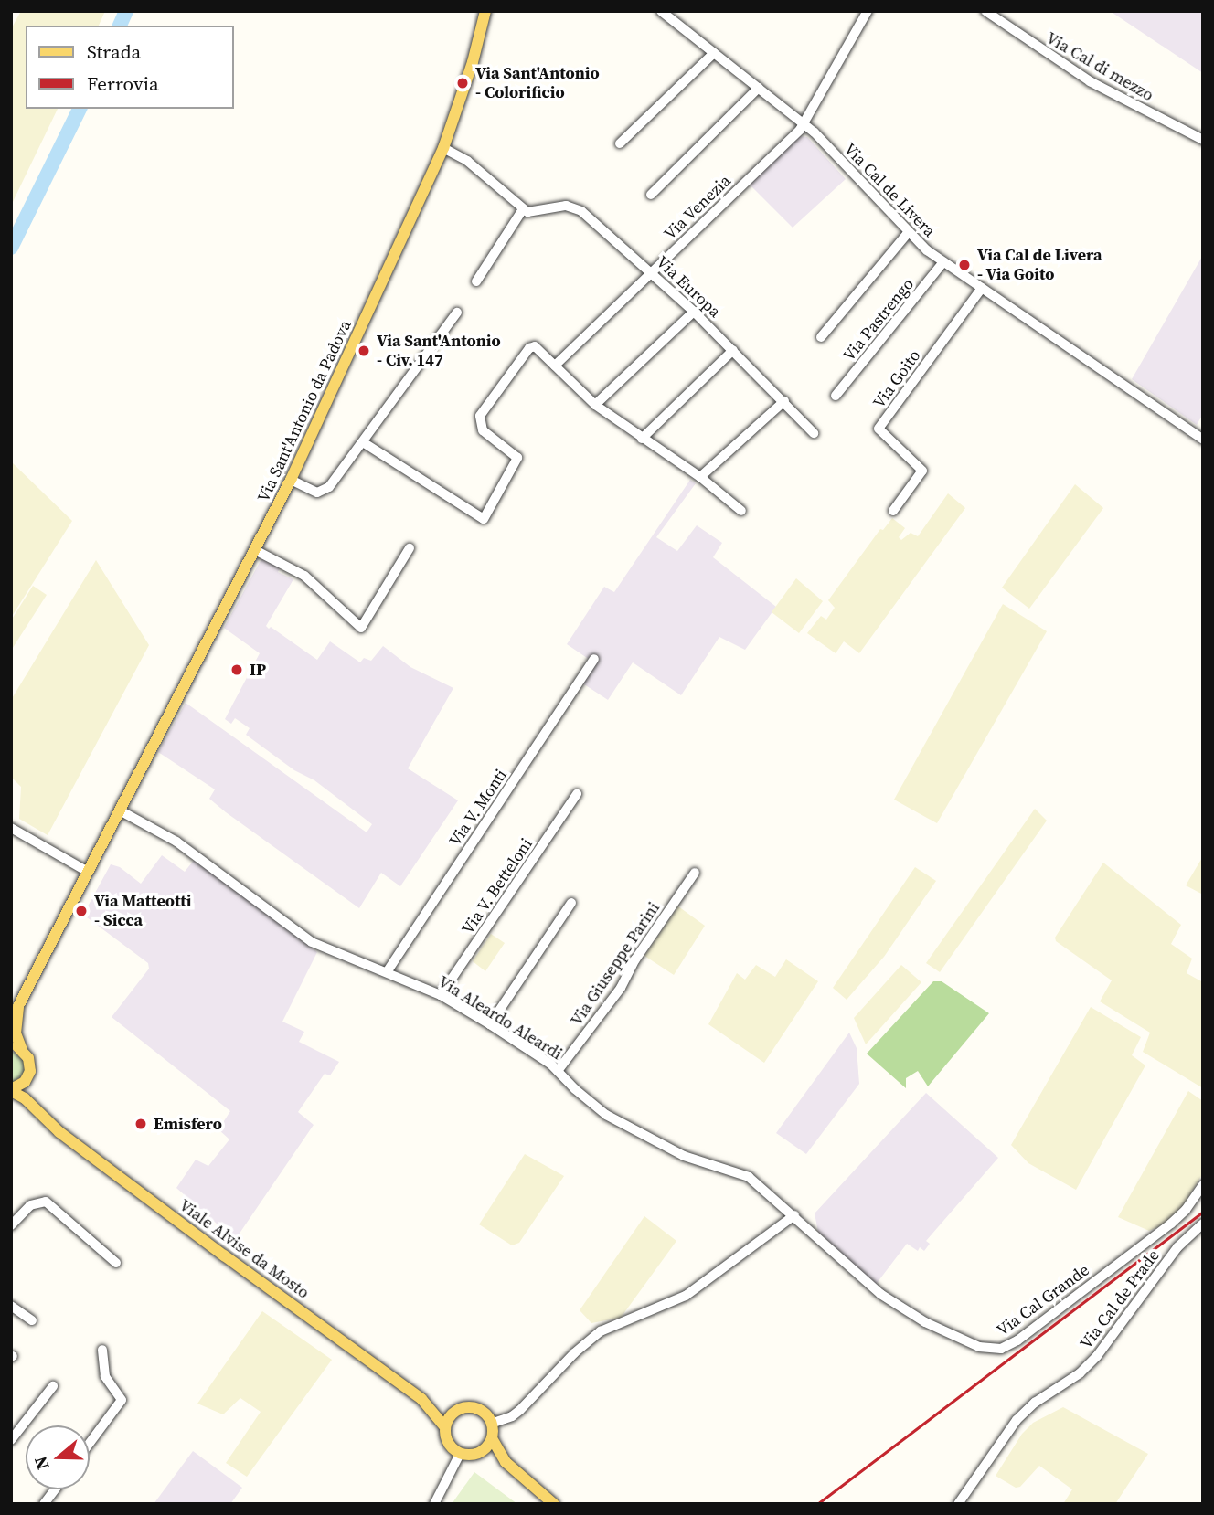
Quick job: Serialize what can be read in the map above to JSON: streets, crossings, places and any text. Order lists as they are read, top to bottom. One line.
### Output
{"streets":{"main road":["Via Sant'Antonio da Padova","Viale Alvise da Mosto"],"street":["Via Cal di mezzo","Via Cal de Livera","Via Venezia","Via Europa","Via Pastrengo","Via Goito","Via V. Monti","Via V. Betteloni","Via Giuseppe Parini","Via Aleardo Aleardi","Via Cal de Prade","Via Cal Grande"]},"crossings":[["Via Cal de Livera","Via Venezia"],["Via Cal de Livera","Via Pastrengo"],["Via Cal de Livera","Via Goito"],["Via Venezia","Via Europa"],["Via Sant'Antonio da Padova","Via Aleardo Aleardi"],["Via Sant'Antonio da Padova","Viale Alvise da Mosto"],["Via V. Monti","Via Aleardo Aleardi"],["Via V. Betteloni","Via Aleardo Aleardi"],["Via Giuseppe Parini","Via Aleardo Aleardi"],["Via Aleardo Aleardi","Via Cal Grande"]],"places":["Via Sant'Antonio - Colorificio","Via Cal de Livera - Via Goito","Via Sant'Antonio - Civ. 147","IP","Via Matteotti - Sicca","Emisfero"],"legend":["Strada","Ferrovia"],"north":"left"}
